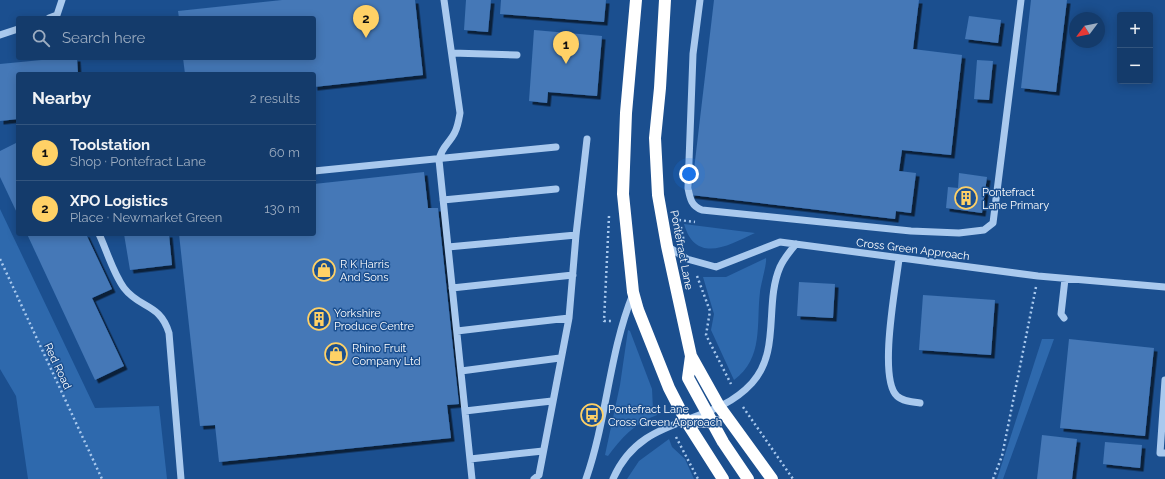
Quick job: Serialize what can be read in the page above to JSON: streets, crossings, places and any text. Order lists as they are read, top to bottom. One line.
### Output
{"streets":{"highway":["Pontefract Lane"],"street":["Cross Green Approach"],"path":["Red Road"]},"crossings":[["Cross Green Approach","Pontefract Lane"]],"places":{"building":["Pontefract Lane Primary","Yorkshire Produce Centre"],"shop":["R K Harris And Sons","Rhino Fruit Company Ltd"],"bus stop":["Pontefract Lane Cross Green Approach"]},"north":"bottom left","page":{"pins":["2","1"],"map_buttons":["+","−"],"search":"Search here","heading":["Nearby","2 results"],"list":[{"mark":"1","name":"Toolstation","note":"Shop · Pontefract Lane","value":"60 m"},{"mark":"2","name":"XPO Logistics","note":"Place · Newmarket Green","value":"130 m"}]}}
